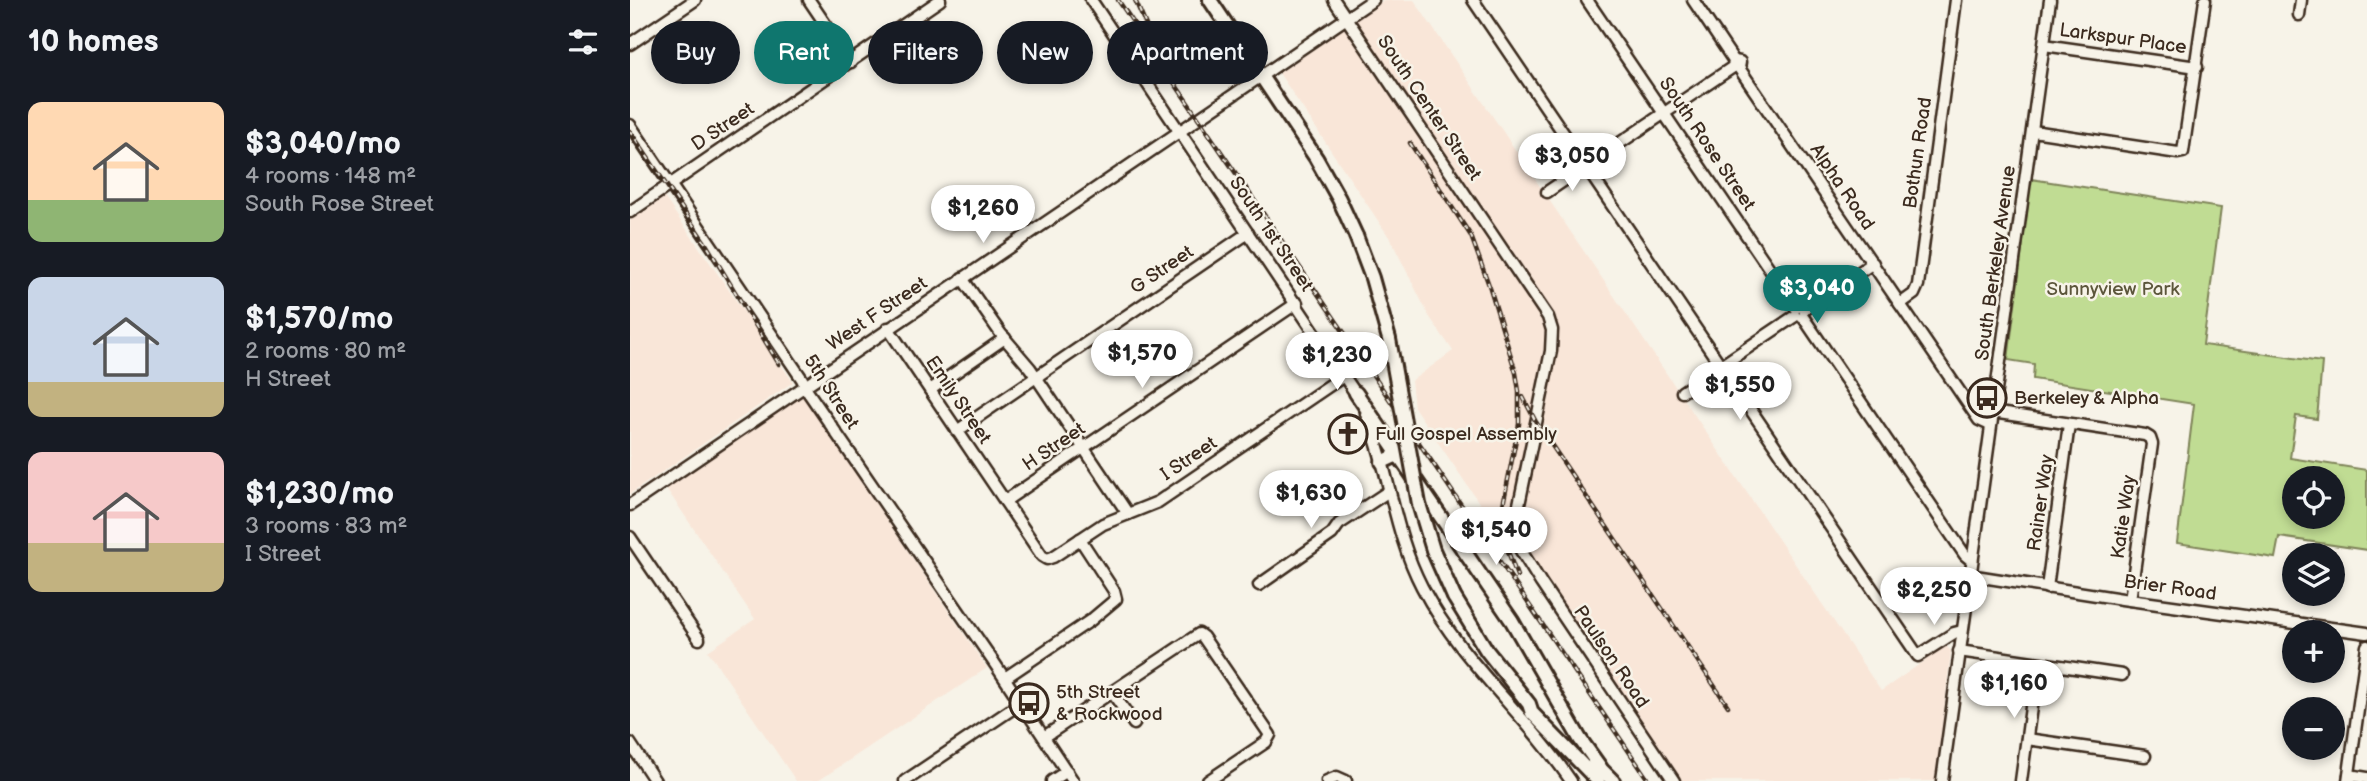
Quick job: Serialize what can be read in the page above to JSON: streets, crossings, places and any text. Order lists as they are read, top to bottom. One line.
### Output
{"streets":{"street":["Larkspur Place","South Center Street","D Street","South Rose Street","Bothun Road","Alpha Road","South 1st Street","South Berkeley Avenue","G Street","West F Street","5th Street","Emily Street","H Street","I Street","Rainer Way","Katie Way","Brier Road","Paulson Road"]},"crossings":[["Larkspur Place","South Berkeley Avenue"],["South Center Street","West F Street"],["South Center Street","Paulson Road"],["D Street","5th Street"],["South Rose Street","South Berkeley Avenue"],["Bothun Road","Alpha Road"],["Alpha Road","South Berkeley Avenue"],["South 1st Street","G Street"],["South 1st Street","West F Street"],["South 1st Street","H Street"],["South 1st Street","I Street"],["South Berkeley Avenue","Brier Road"],["G Street","Emily Street"],["West F Street","5th Street"],["West F Street","Emily Street"],["Emily Street","H Street"],["Emily Street","I Street"],["Rainer Way","Katie Way"],["Rainer Way","Brier Road"],["Katie Way","Brier Road"]],"parks":["Sunnyview Park"],"places":{"bus stop":["Berkeley & Alpha","5th Street & Rockwood"],"church":["Full Gospel Assembly"]},"page":{"heading":"10 homes","chip":["Buy","Rent","Filters","New","Apartment"],"list":[{"name":"$3,040/mo","note":"4 rooms · 148 m² · South Rose Street"},{"name":"$1,570/mo","note":"2 rooms · 80 m² · H Street"},{"name":"$1,230/mo","note":"3 rooms · 83 m² · I Street"}],"price":["$3,050","$1,260","$3,040","$1,570","$1,230","$1,550","$1,630","$1,540","$2,250","$1,160"],"map_buttons":["+","−"]}}
